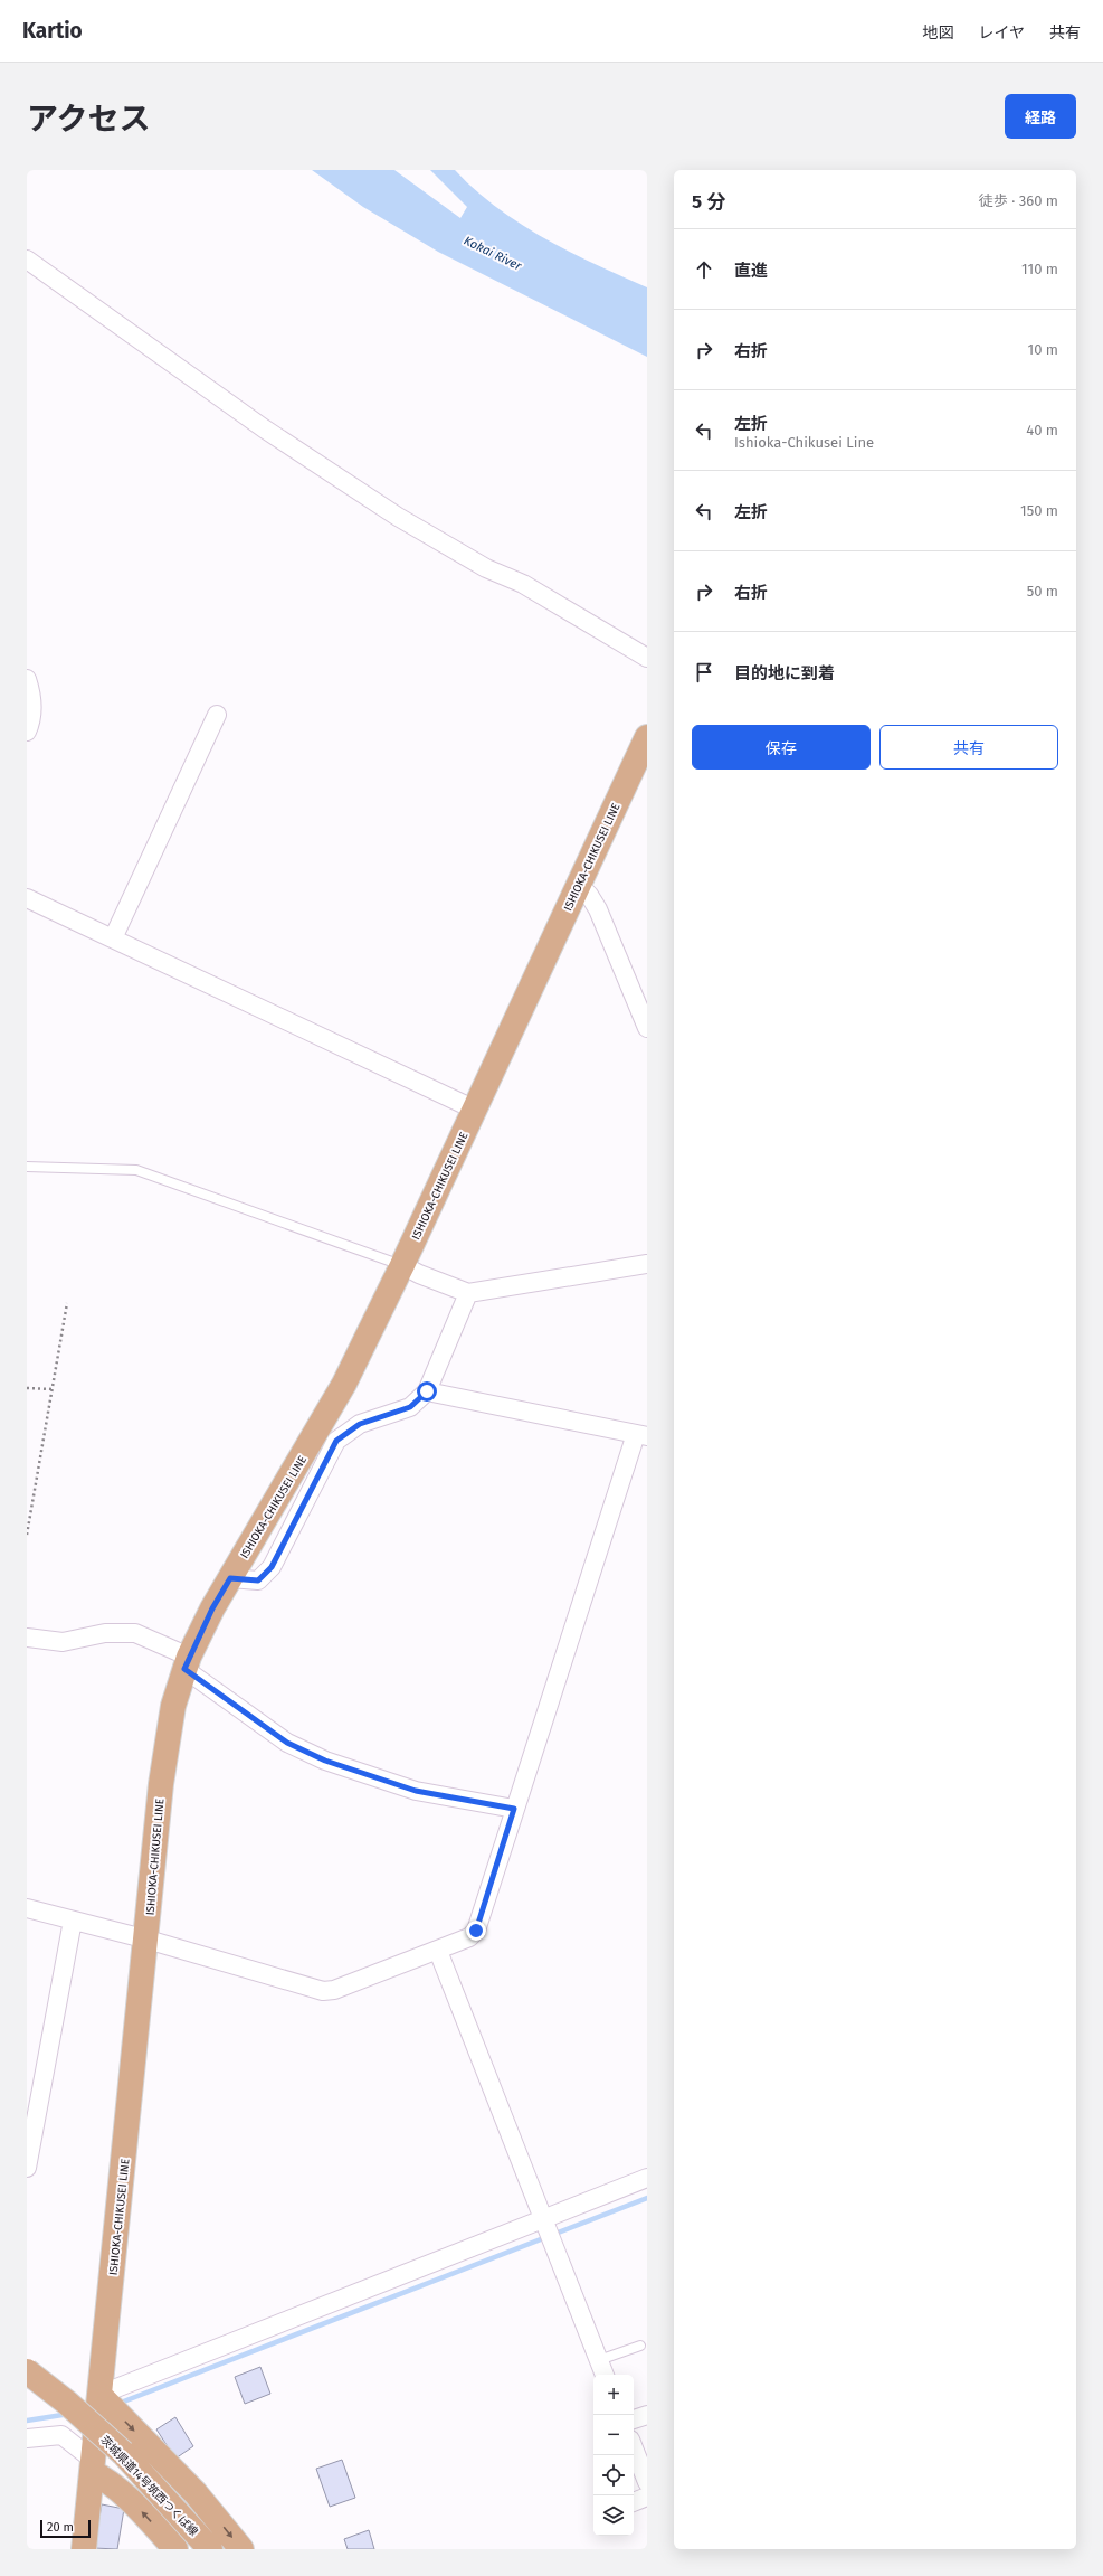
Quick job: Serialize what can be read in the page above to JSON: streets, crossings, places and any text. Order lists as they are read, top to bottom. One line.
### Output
{"streets":{"main road":["ISHIOKA-CHIKUSEI LINE","茨城県道14号筑西つくば線"]},"water":["Kokai River"],"scale_bar":"20 m","page":{"header":"Kartio","nav":["地図","レイヤ","共有"],"title":"アクセス","buttons":["経路",["保存","共有"]],"heading":["5 分","徒歩 · 360 m"],"list":[["直進","110 m"],["右折","10 m"],["左折","Ishioka-Chikusei Line","40 m"],["左折","150 m"],["右折","50 m"],"目的地に到着"],"map_buttons":["+","−"],"scale":"20 m"}}
